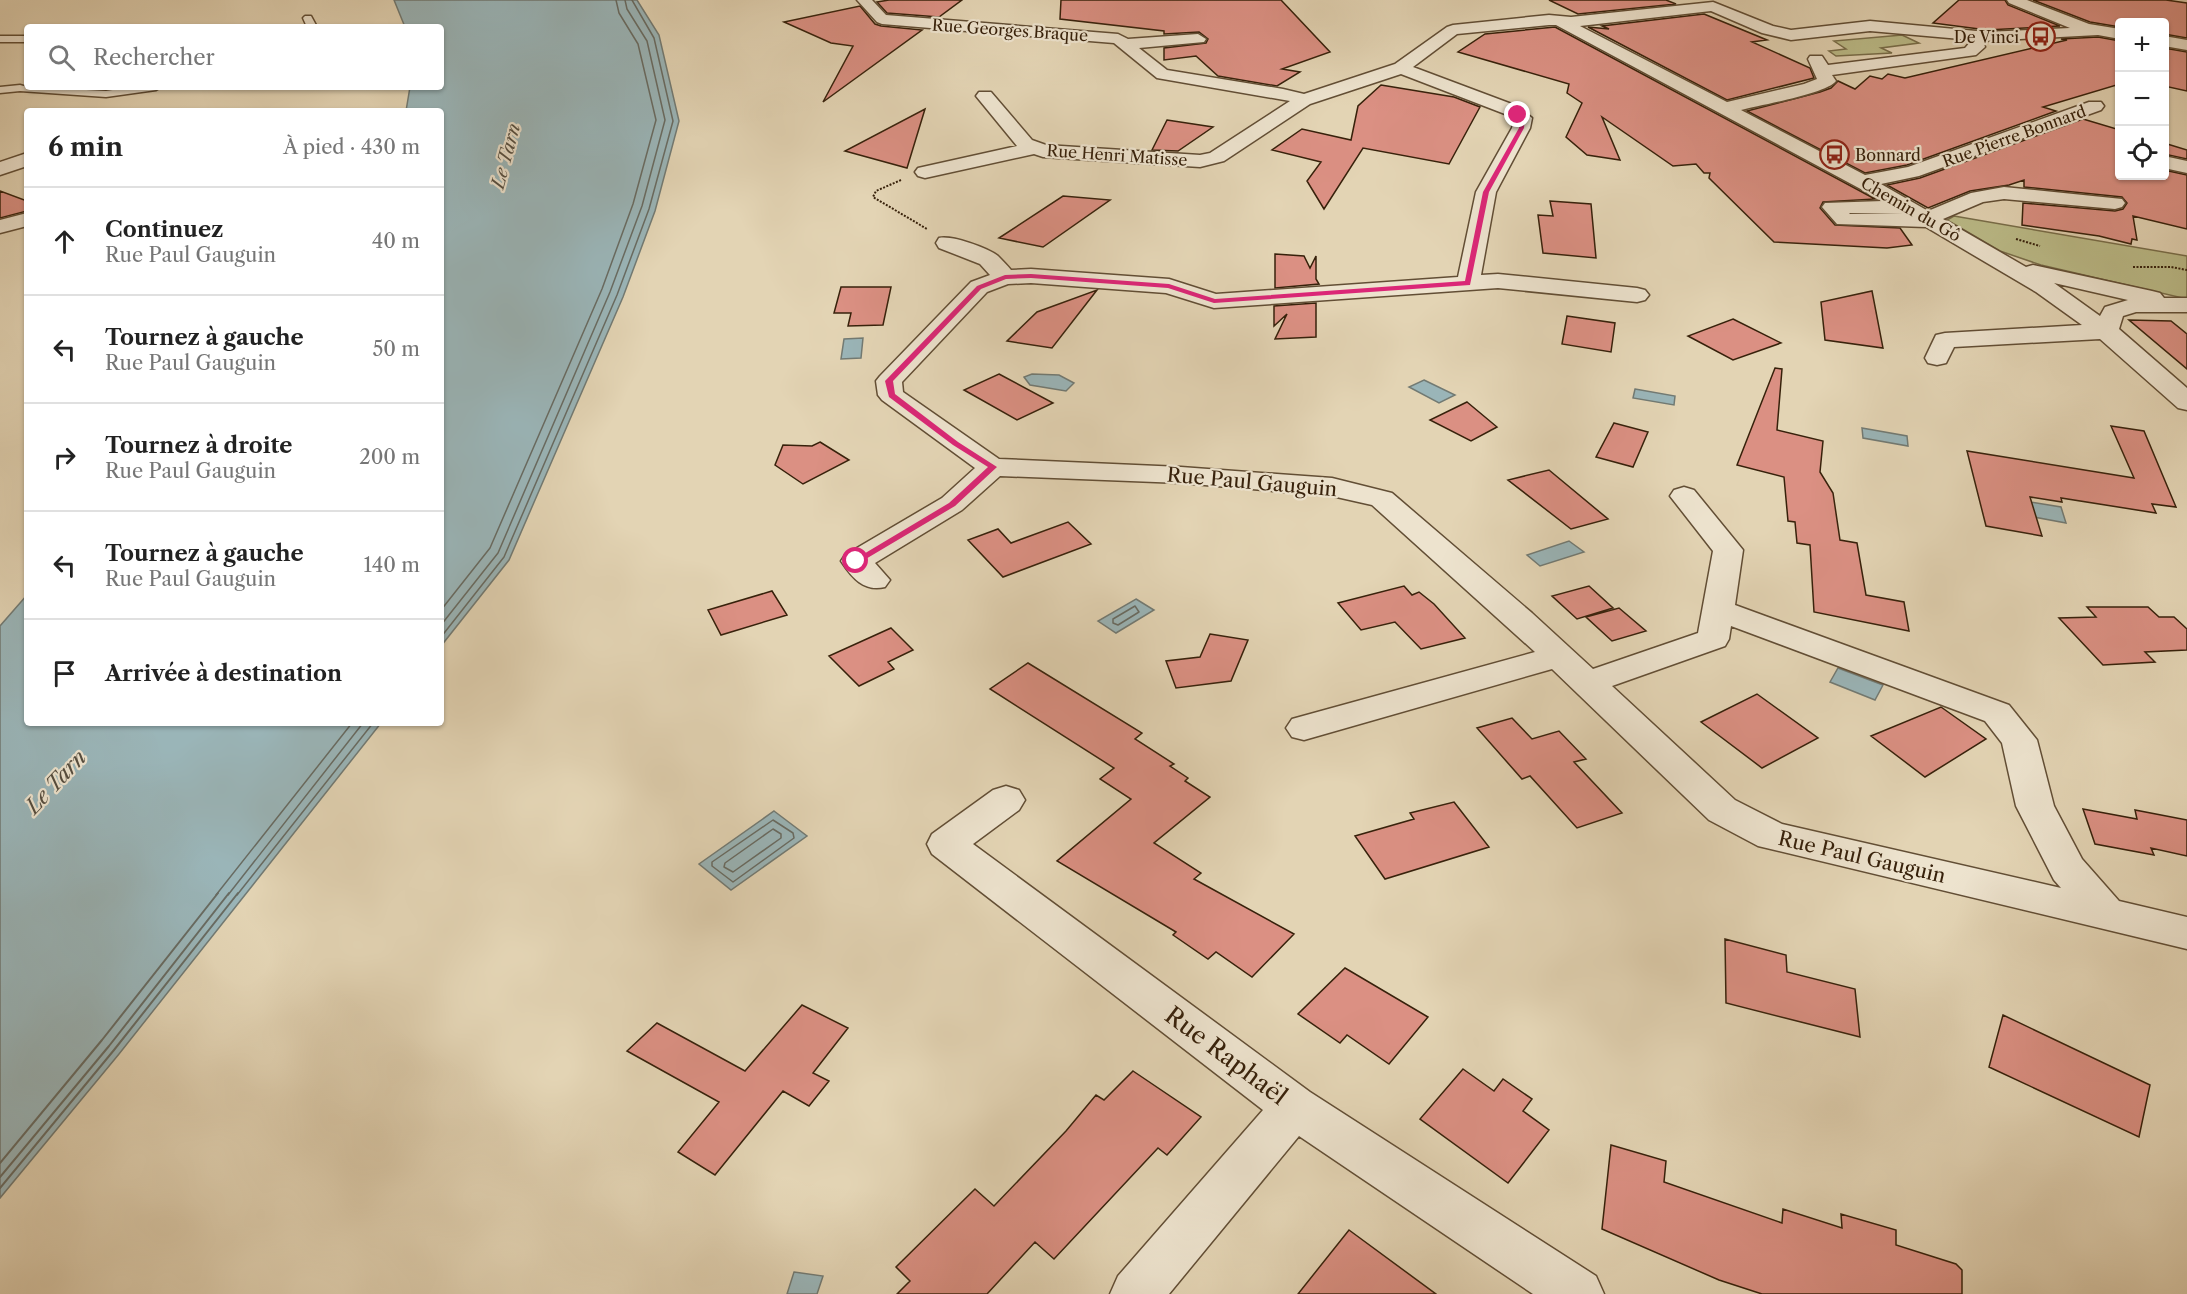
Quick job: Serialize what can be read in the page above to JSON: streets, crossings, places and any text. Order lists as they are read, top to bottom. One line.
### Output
{"streets":{"street":["Rue Georges Braque","Rue Pierre Bonnard","Rue Henri Matisse","Chemin du Gô","Rue Paul Gauguin","Rue Raphaël"]},"crossings":[["Rue Georges Braque","Rue Henri Matisse"],["Rue Pierre Bonnard","Chemin du Gô"],["Rue Henri Matisse","Chemin du Gô"]],"water":["Le Tarn"],"places":{"bus stop":["De Vinci","Bonnard"]},"page":{"map_buttons":["+","−"],"search":"Rechercher","heading":["6 min","À pied · 430 m"],"list":[["Continuez","Rue Paul Gauguin","40 m"],["Tournez à gauche","Rue Paul Gauguin","50 m"],["Tournez à droite","Rue Paul Gauguin","200 m"],["Tournez à gauche","Rue Paul Gauguin","140 m"],"Arrivée à destination"]}}
